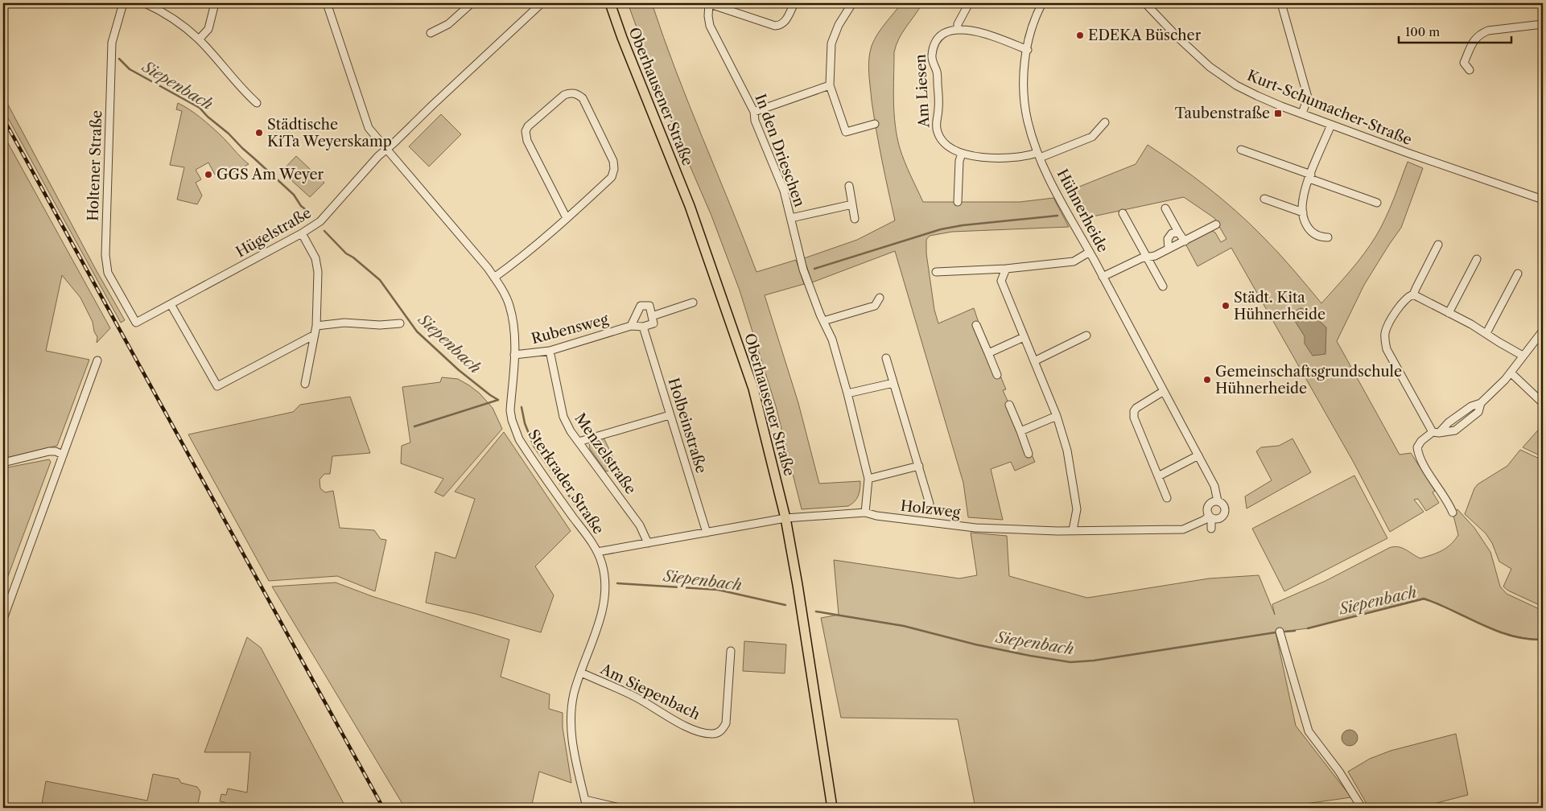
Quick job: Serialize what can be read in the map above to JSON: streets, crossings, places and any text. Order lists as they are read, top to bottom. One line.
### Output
{"streets":{"main road":["Oberhausener Straße"],"street":["Am Liesen","Kurt-Schumacher-Straße","In den Drieschen","Holtener Straße","Hühnerheide","Hügelstraße","Rubensweg","Holbeinstraße","Menzelstraße","Sterkrader Straße","Holzweg","Am Siepenbach"]},"crossings":[["Am Liesen","Hühnerheide"],["Oberhausener Straße","Holzweg"],["In den Drieschen","Holzweg"],["Holtener Straße","Hügelstraße"],["Hühnerheide","Holzweg"],["Hügelstraße","Sterkrader Straße"],["Rubensweg","Holbeinstraße"],["Rubensweg","Menzelstraße"],["Rubensweg","Sterkrader Straße"],["Holbeinstraße","Holzweg"],["Menzelstraße","Holzweg"],["Sterkrader Straße","Holzweg"],["Sterkrader Straße","Am Siepenbach"]],"water":["Siepenbach"],"places":{"other":["EDEKA Büscher","Städtische KiTa Weyerskamp","GGS Am Weyer","Städt. Kita Hühnerheide","Gemeinschaftsgrundschule Hühnerheide"],"transit":["Taubenstraße"]},"scale_bar":"100 m"}
